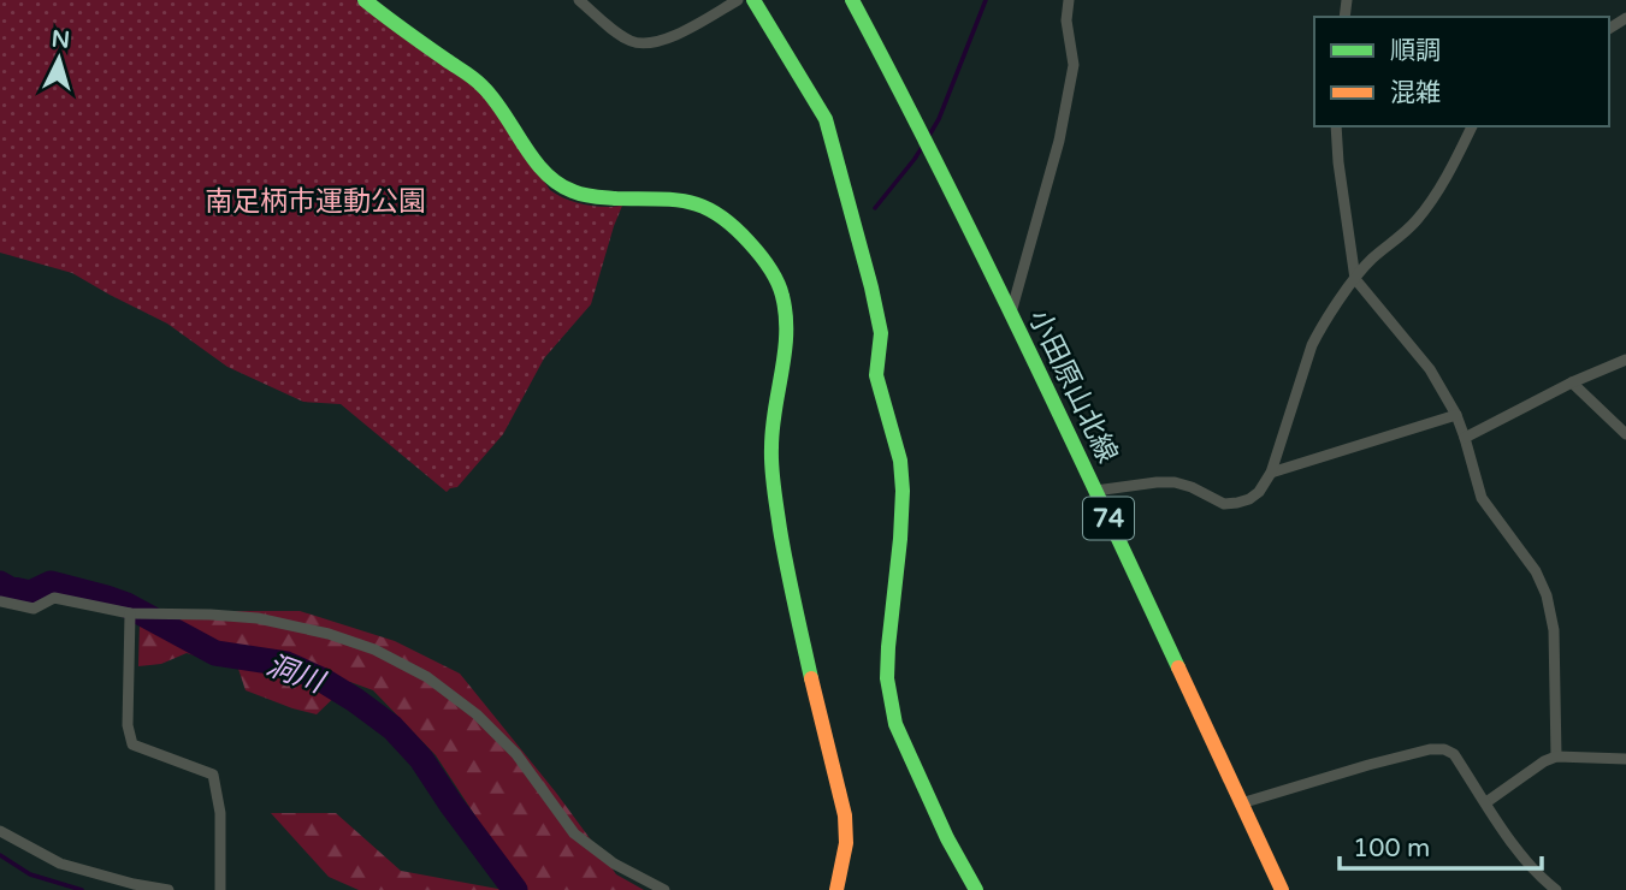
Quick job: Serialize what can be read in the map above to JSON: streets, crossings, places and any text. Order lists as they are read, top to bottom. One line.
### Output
{"streets":{"street":["小田原山北線","74"]},"water":["洞川"],"parks":["南足柄市運動公園"],"legend":["順調","混雑"],"scale_bar":"100 m","north":"top"}
